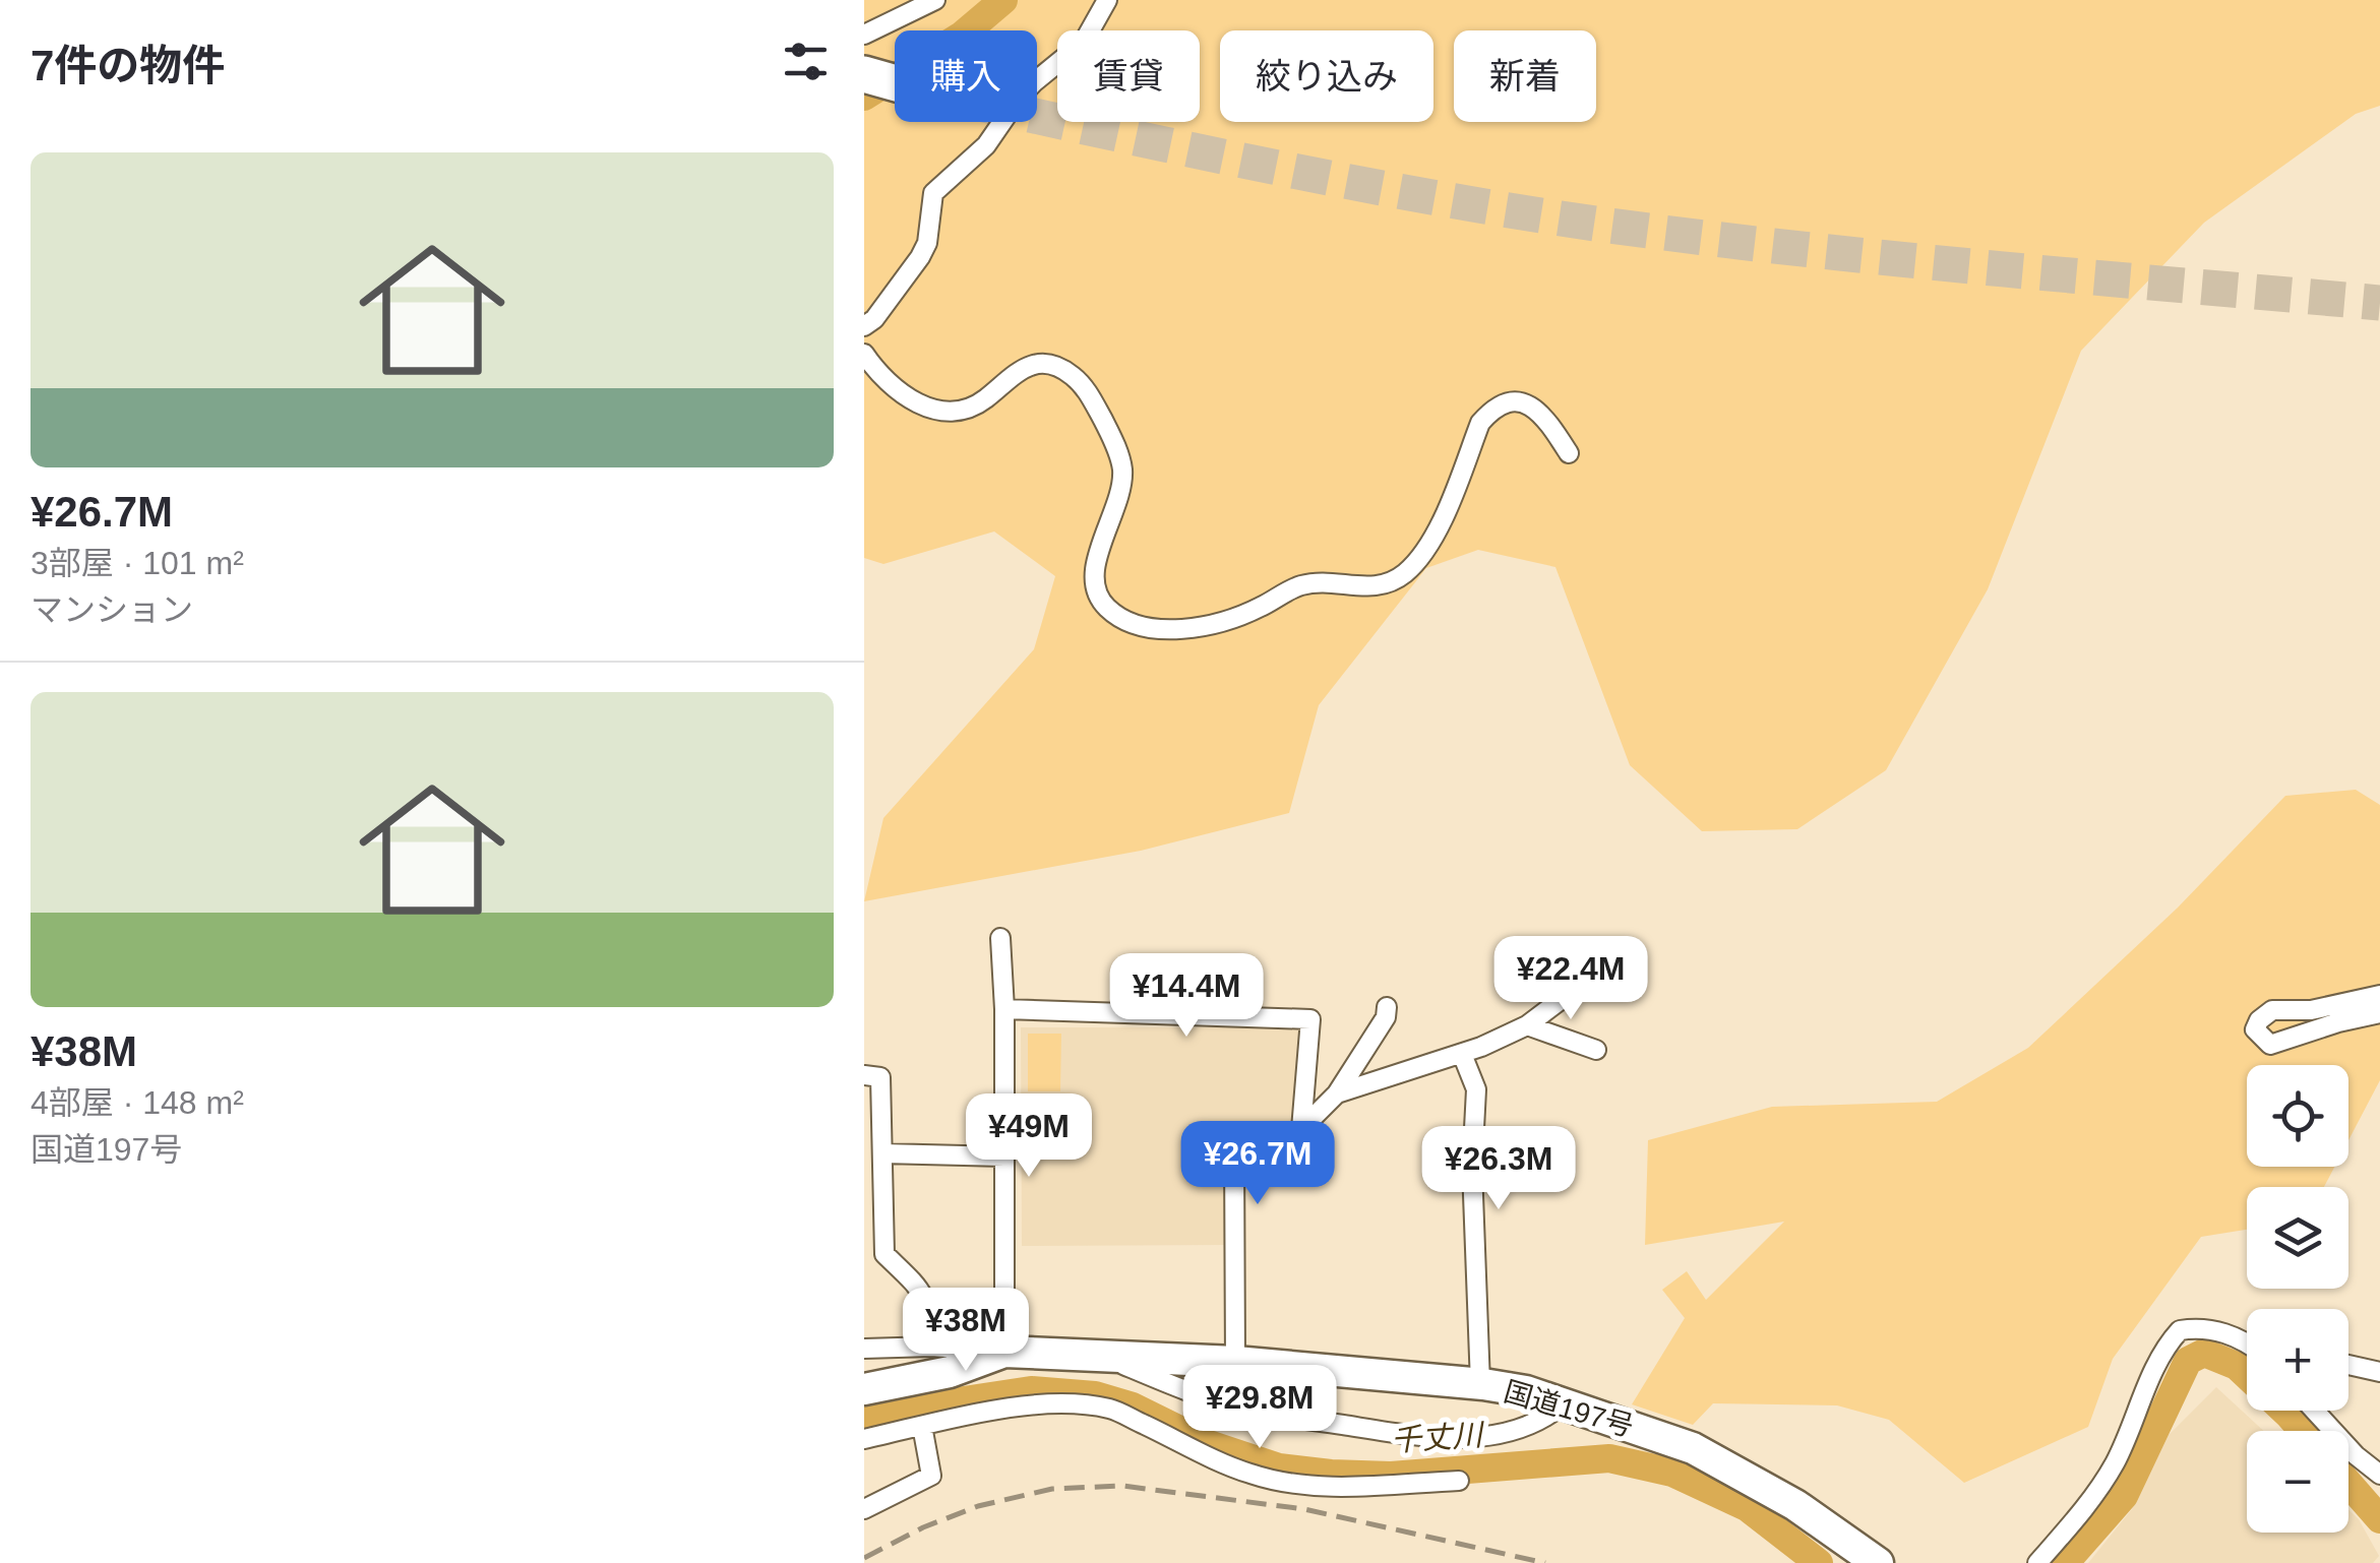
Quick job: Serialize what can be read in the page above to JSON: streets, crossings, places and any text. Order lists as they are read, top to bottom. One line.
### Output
{"streets":{"highway":["国道197号"]},"water":["千丈川"],"page":{"heading":"7件の物件","chip":["購入","賃貸","絞り込み","新着"],"list":[{"name":"¥26.7M","note":"3部屋 · 101 m² · マンション"},{"name":"¥38M","note":"4部屋 · 148 m² · 国道197号"}],"price":["¥22.4M","¥14.4M","¥49M","¥26.7M","¥26.3M","¥38M","¥29.8M"],"map_buttons":["+","−"]}}
